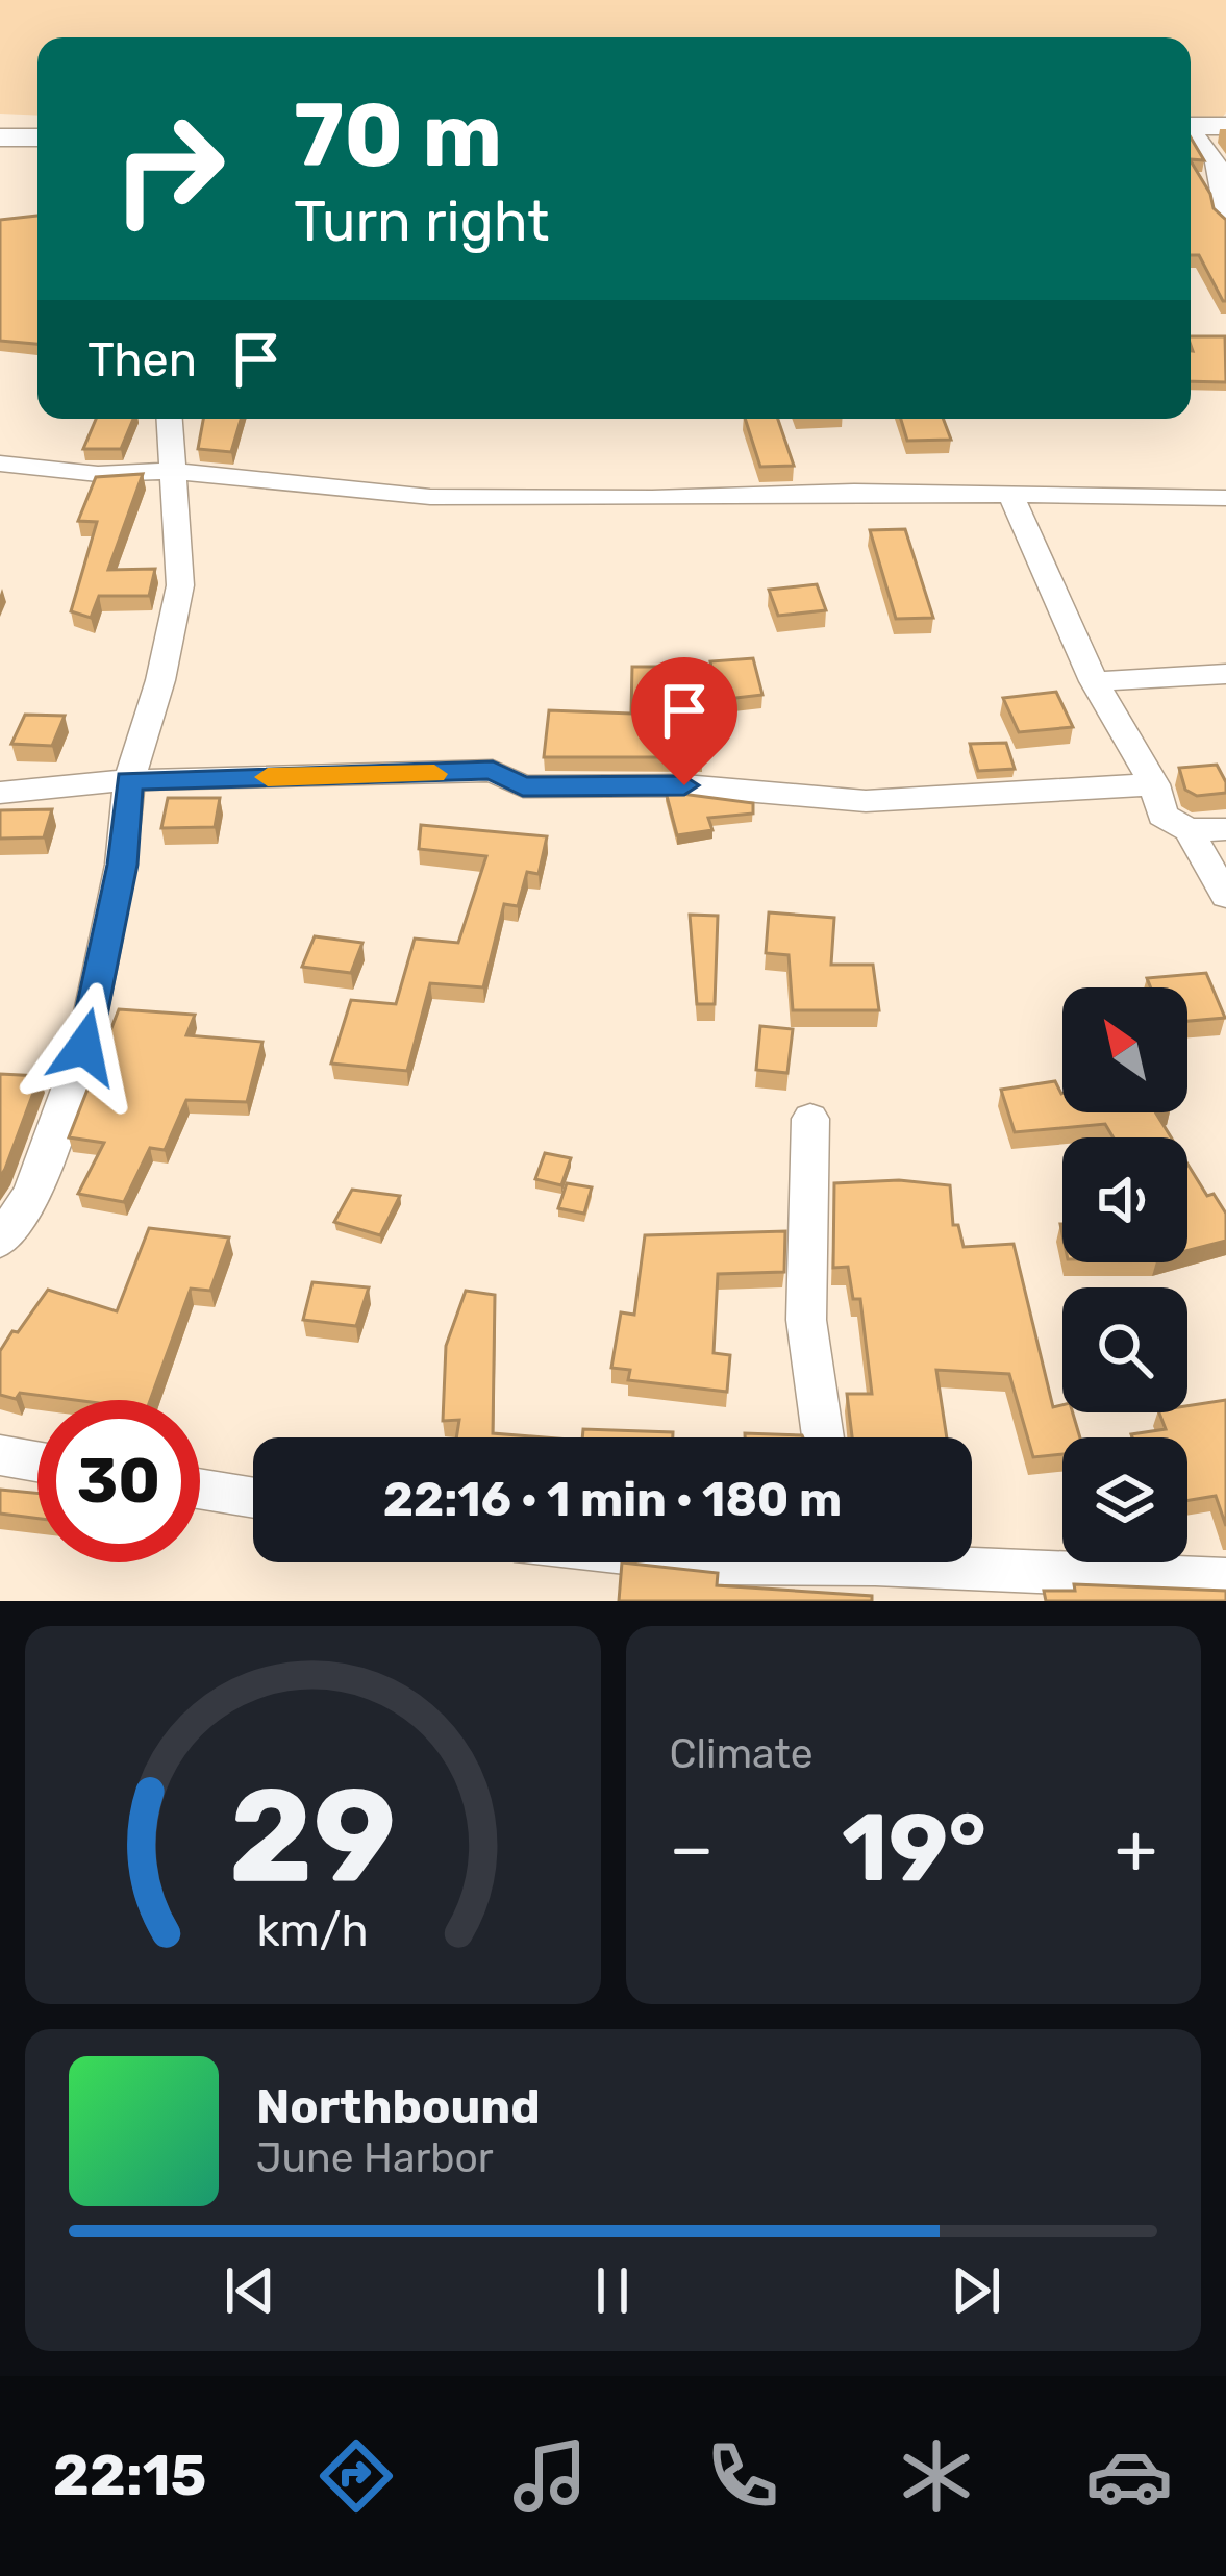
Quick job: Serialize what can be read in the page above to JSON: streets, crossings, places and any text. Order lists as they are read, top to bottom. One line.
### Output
{"north":"top left","page":{"turn":["70 m","Turn right"],"then":"Then","limit":"30","trip":"22:16 · 1 min · 180 m","tile":"Climate","heat":["−","19°","+"],"song":["Northbound","June Harbor"],"tabs":"22:15","gauge":["29","km/h"]}}
